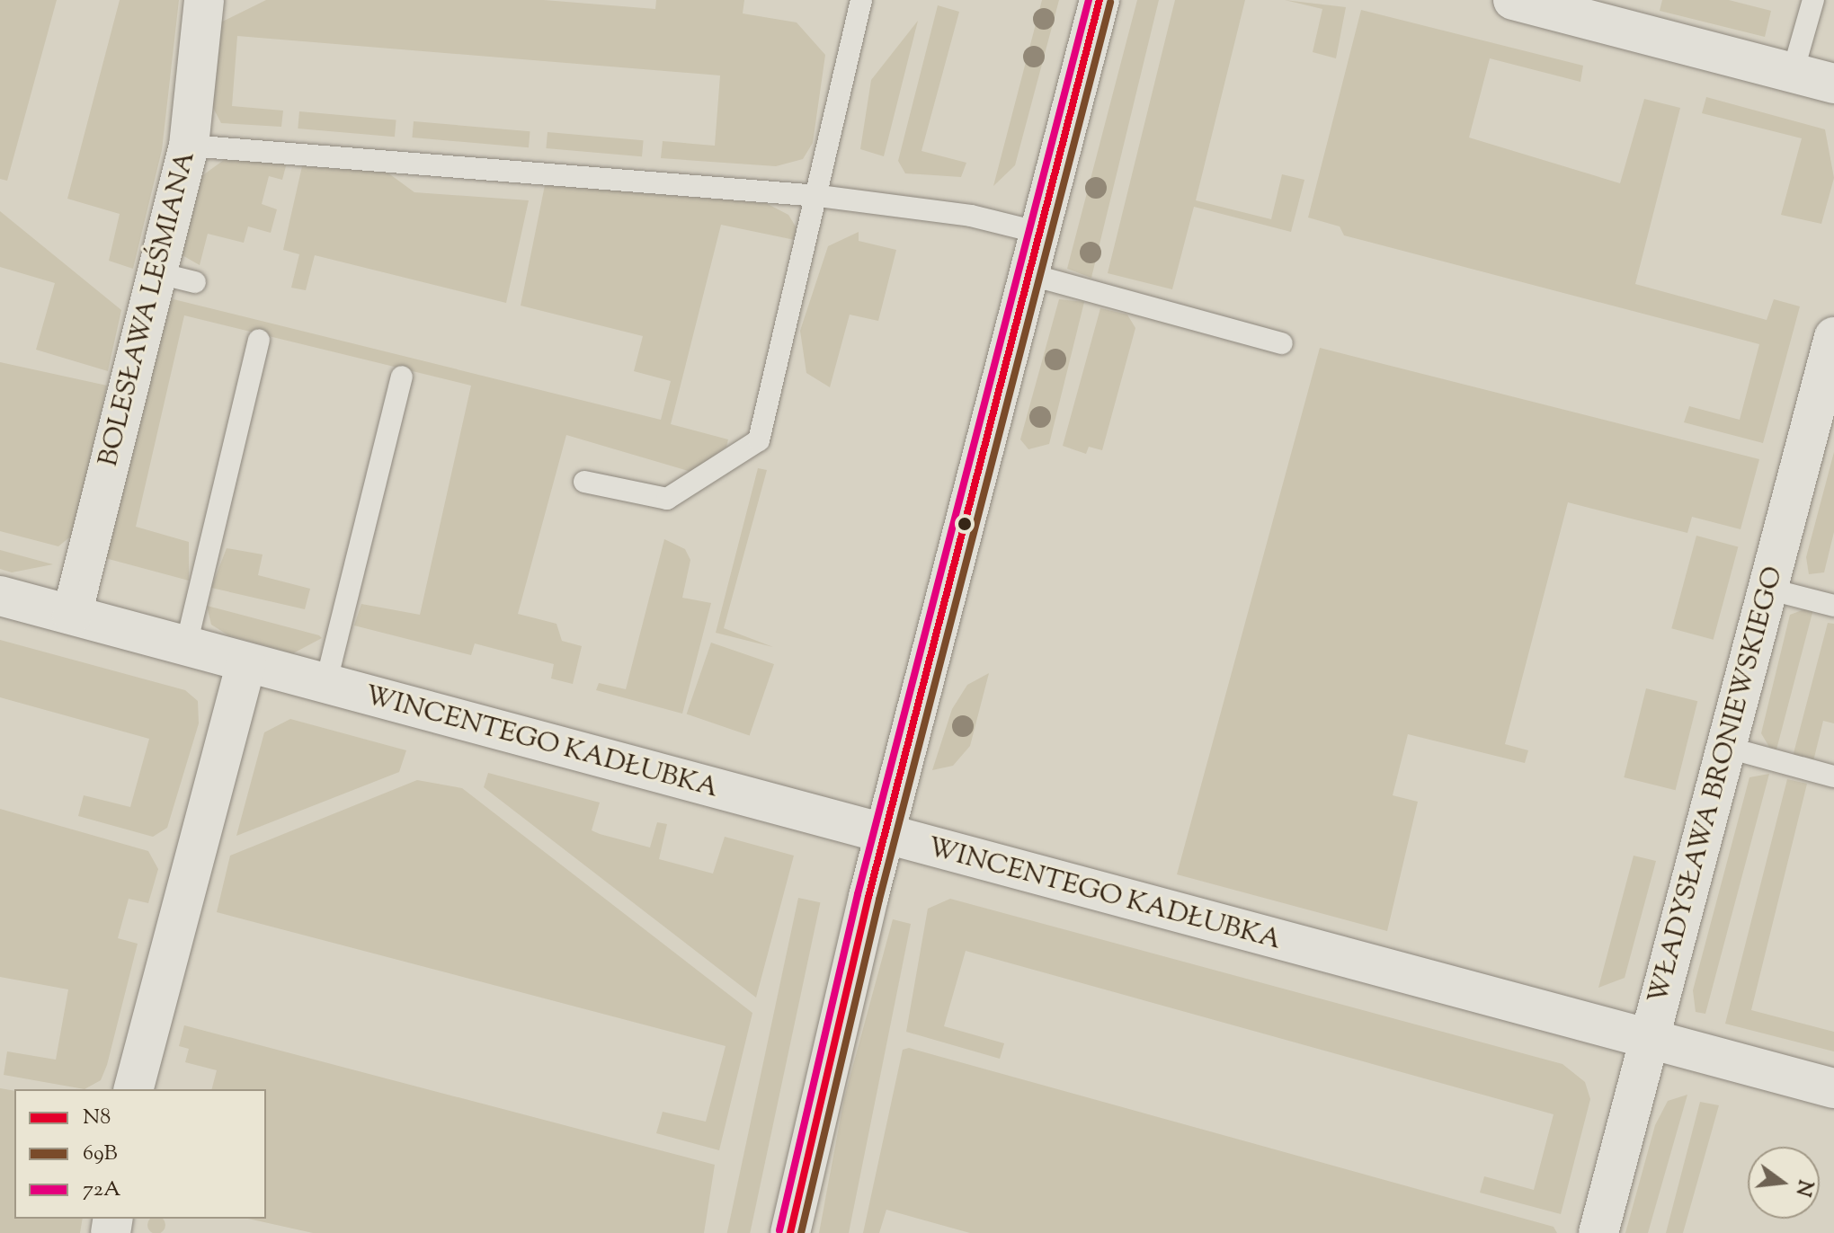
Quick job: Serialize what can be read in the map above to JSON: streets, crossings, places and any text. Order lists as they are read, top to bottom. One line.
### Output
{"streets":{"street":["BOLESŁAWA LEŚMIANA","WINCENTEGO KADŁUBKA","WŁADYSŁAWA BRONIEWSKIEGO"]},"crossings":[["BOLESŁAWA LEŚMIANA","WINCENTEGO KADŁUBKA"],["WINCENTEGO KADŁUBKA","WŁADYSŁAWA BRONIEWSKIEGO"]],"lines":["transit line N8","transit line 72A","transit line 69B"],"legend":["N8","69B","72A"],"north":"right"}
